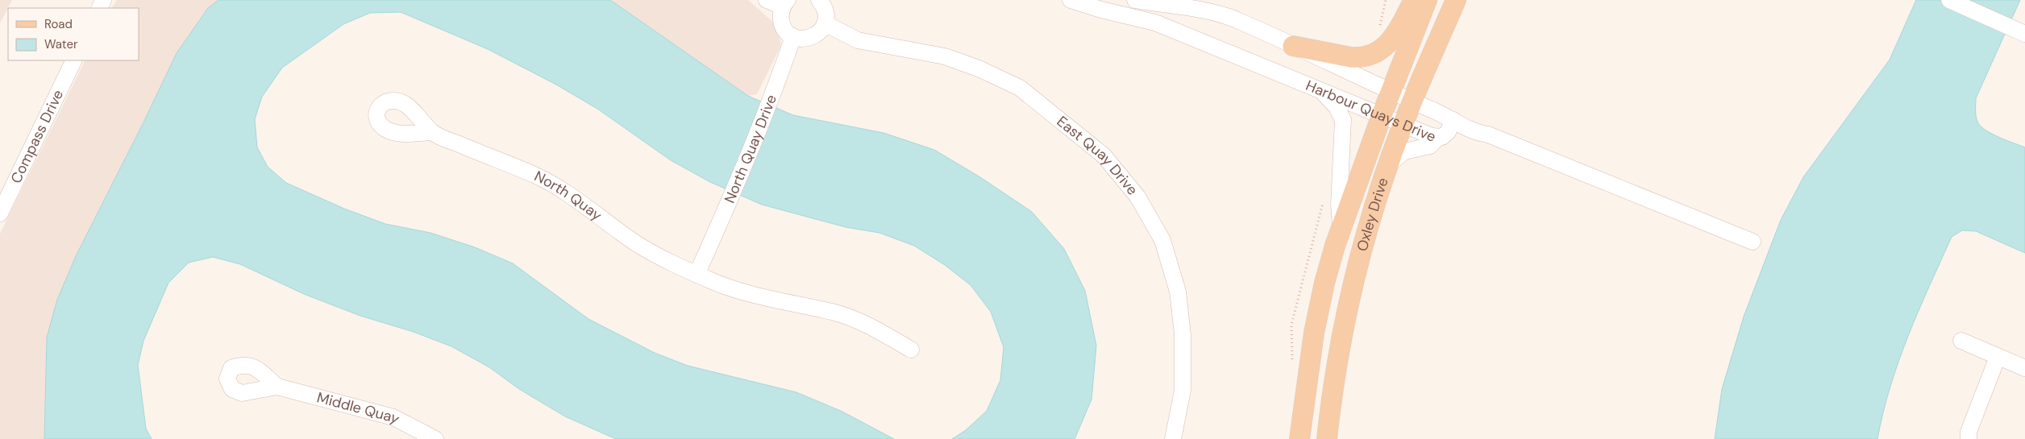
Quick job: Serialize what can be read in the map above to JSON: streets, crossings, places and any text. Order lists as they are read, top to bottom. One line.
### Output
{"streets":{"main road":["Oxley Drive"],"street":["Harbour Quays Drive","Compass Drive","North Quay Drive","East Quay Drive","North Quay","Middle Quay"]},"crossings":[["Harbour Quays Drive","Oxley Drive"],["North Quay Drive","North Quay"]],"legend":["Road","Water"]}
